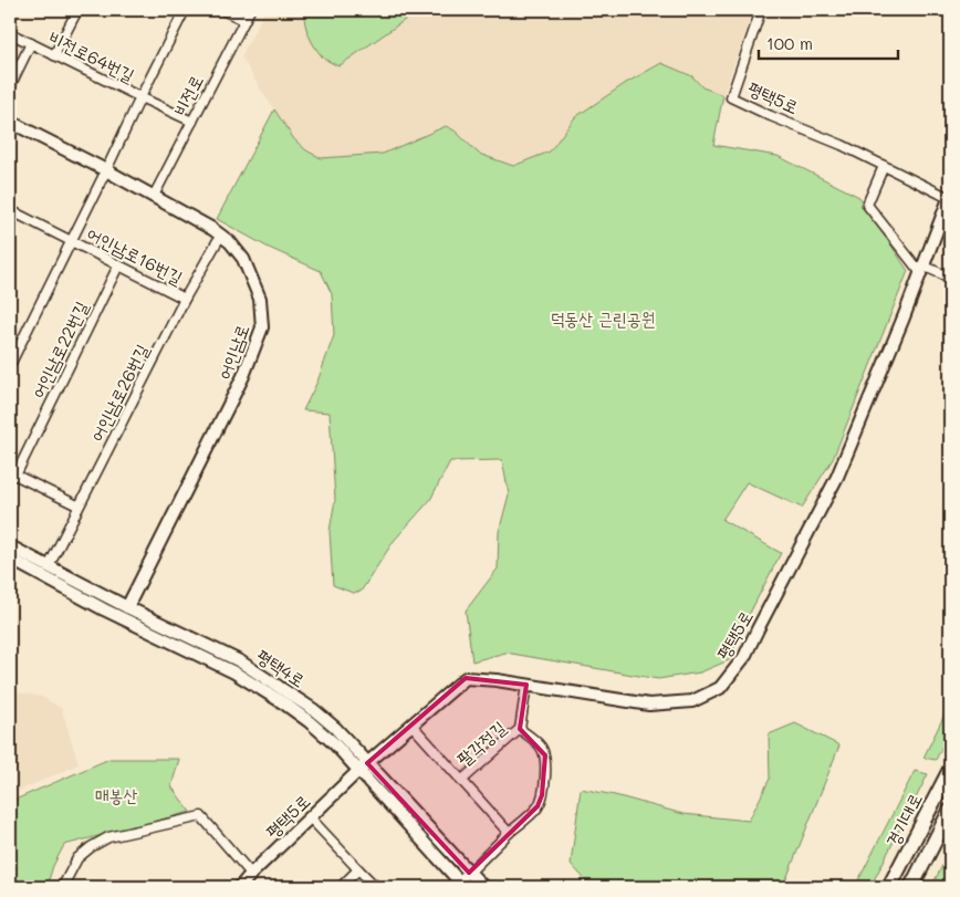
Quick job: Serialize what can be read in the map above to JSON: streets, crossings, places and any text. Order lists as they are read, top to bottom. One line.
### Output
{"streets":{"main road":["경기대로"],"street":["비전로64번길","비전로","평택5로","어인남로16번길","어인남로22번길","어인남로","어인남로26번길","평택4로","팔각정길"]},"crossings":[["비전로64번길","비전로"],["비전로64번길","어인남로16번길"],["비전로64번길","어인남로"],["비전로","어인남로"],["평택5로","평택4로"],["평택5로","팔각정길"],["어인남로16번길","어인남로22번길"],["어인남로16번길","어인남로"],["어인남로16번길","어인남로26번길"],["어인남로22번길","어인남로26번길"],["어인남로","어인남로26번길"],["어인남로","평택4로"],["어인남로26번길","평택4로"],["평택4로","팔각정길"]],"parks":["덕동산 근린공원","매봉산"],"scale_bar":"100 m"}
